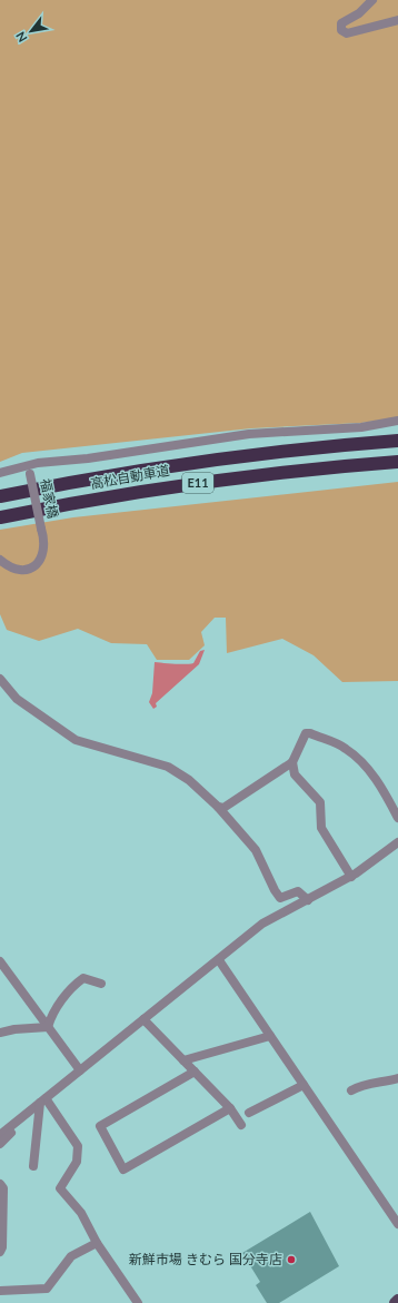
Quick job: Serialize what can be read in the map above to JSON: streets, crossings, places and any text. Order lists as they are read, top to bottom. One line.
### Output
{"streets":{"highway":["高松自動車道","E11"],"street":["福家橋"]},"places":["新鮮市場 きむら 国分寺店"],"north":"bottom left"}
